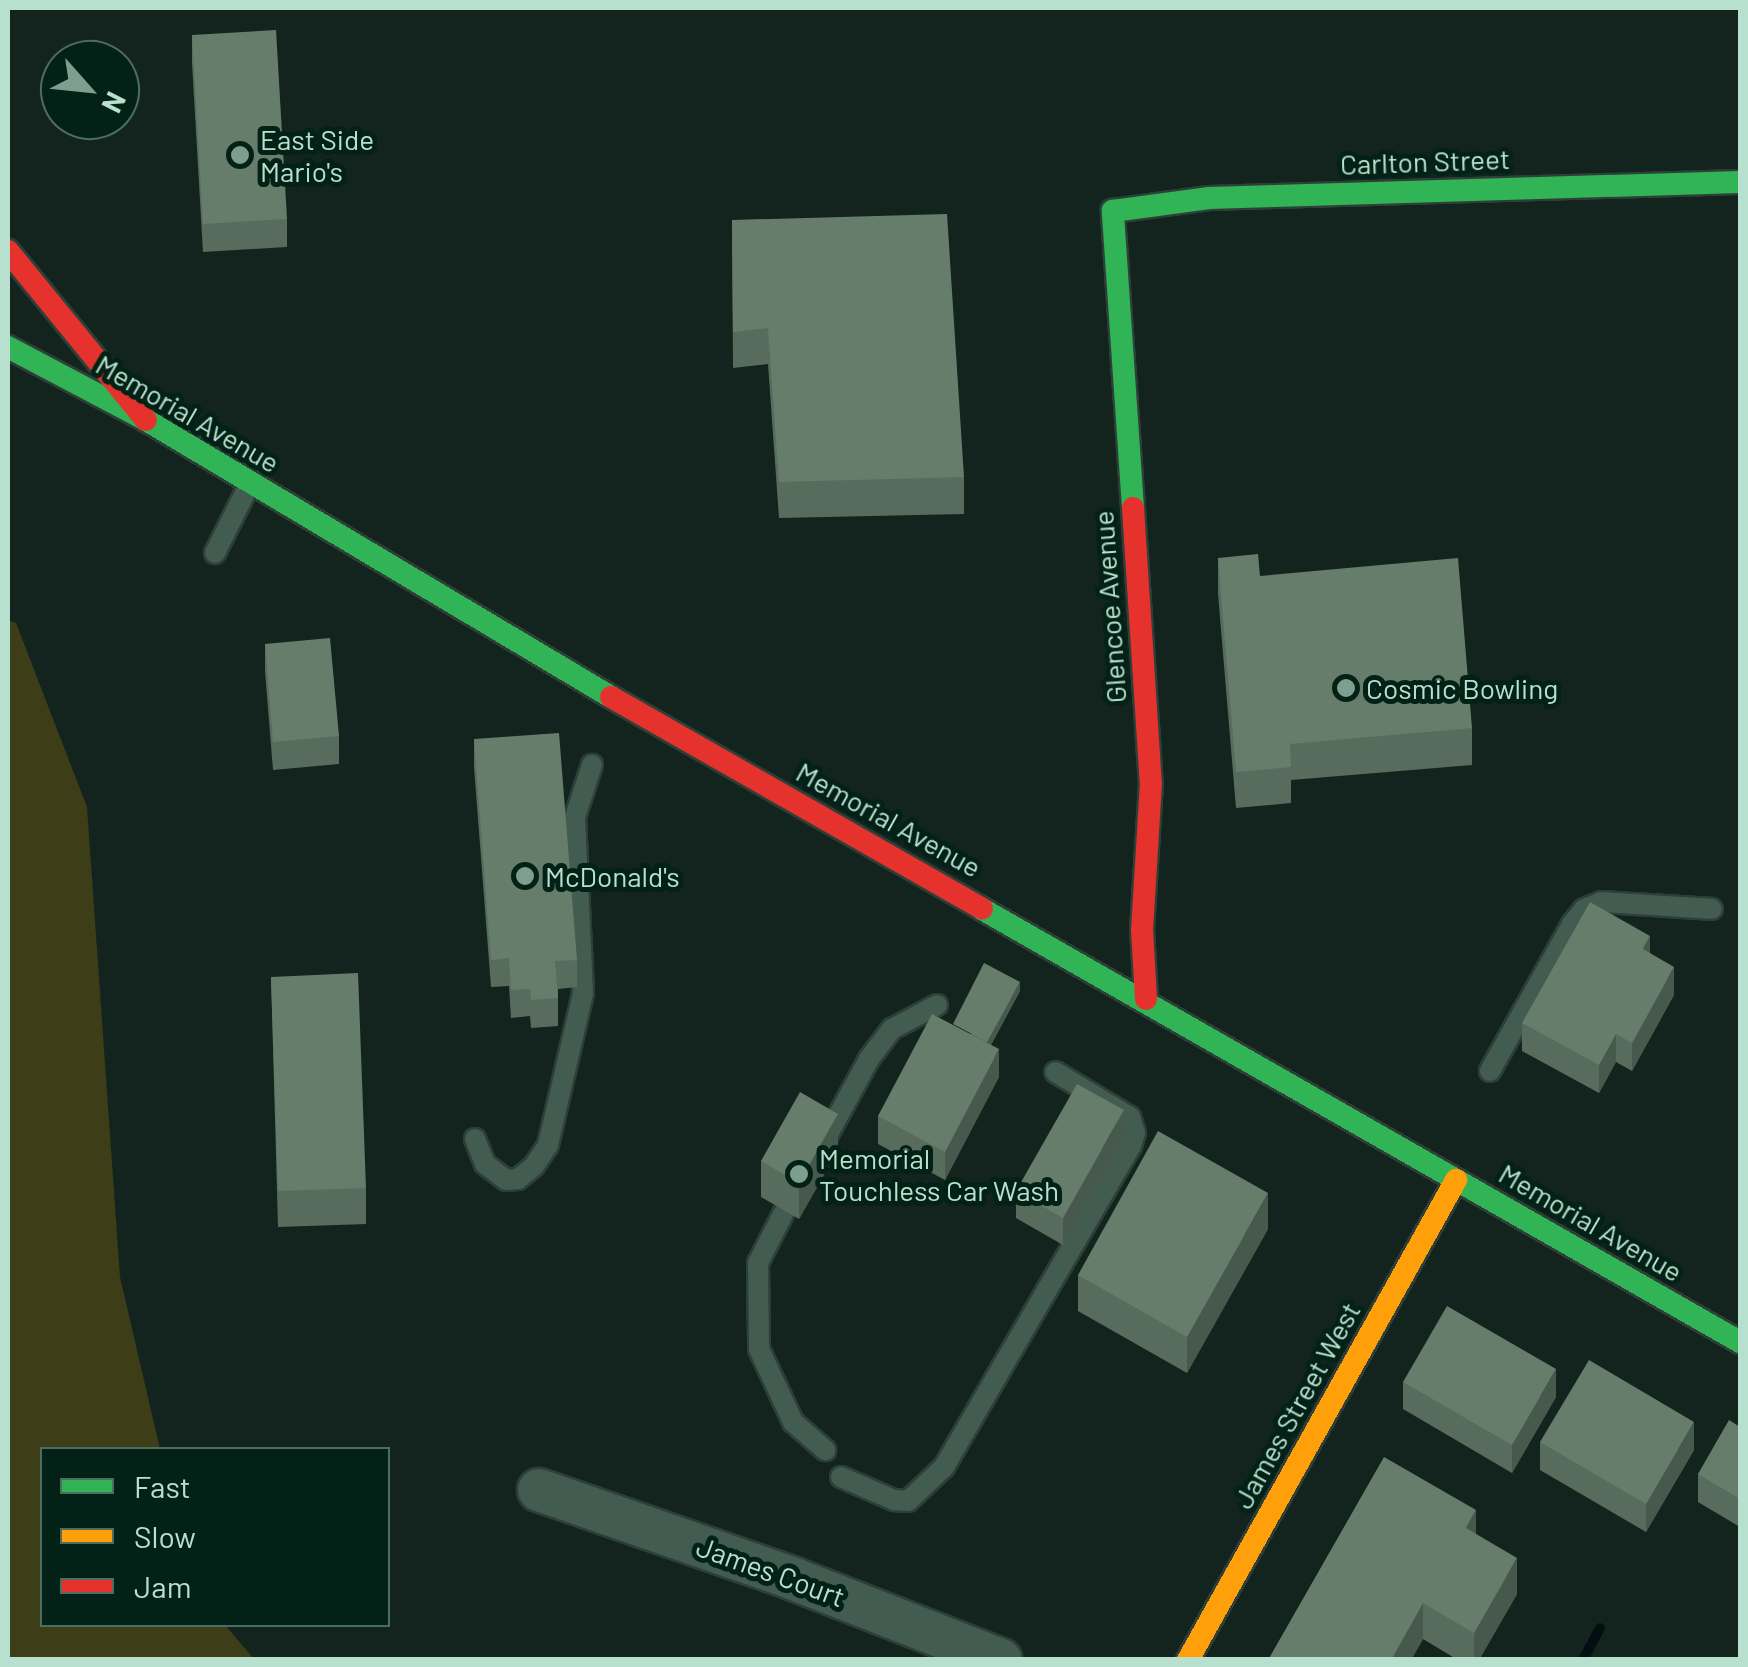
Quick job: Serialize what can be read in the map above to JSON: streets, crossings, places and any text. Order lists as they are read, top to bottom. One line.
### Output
{"streets":{"main road":["Carlton Street","Memorial Avenue","Glencoe Avenue","James Street West"],"street":["James Court"]},"crossings":[["Carlton Street","Glencoe Avenue"],["Memorial Avenue","Glencoe Avenue"],["Memorial Avenue","James Street West"]],"places":["East Side Mario's","Cosmic Bowling","McDonald's","Memorial Touchless Car Wash"],"legend":["Fast","Slow","Jam"],"north":"bottom right"}
